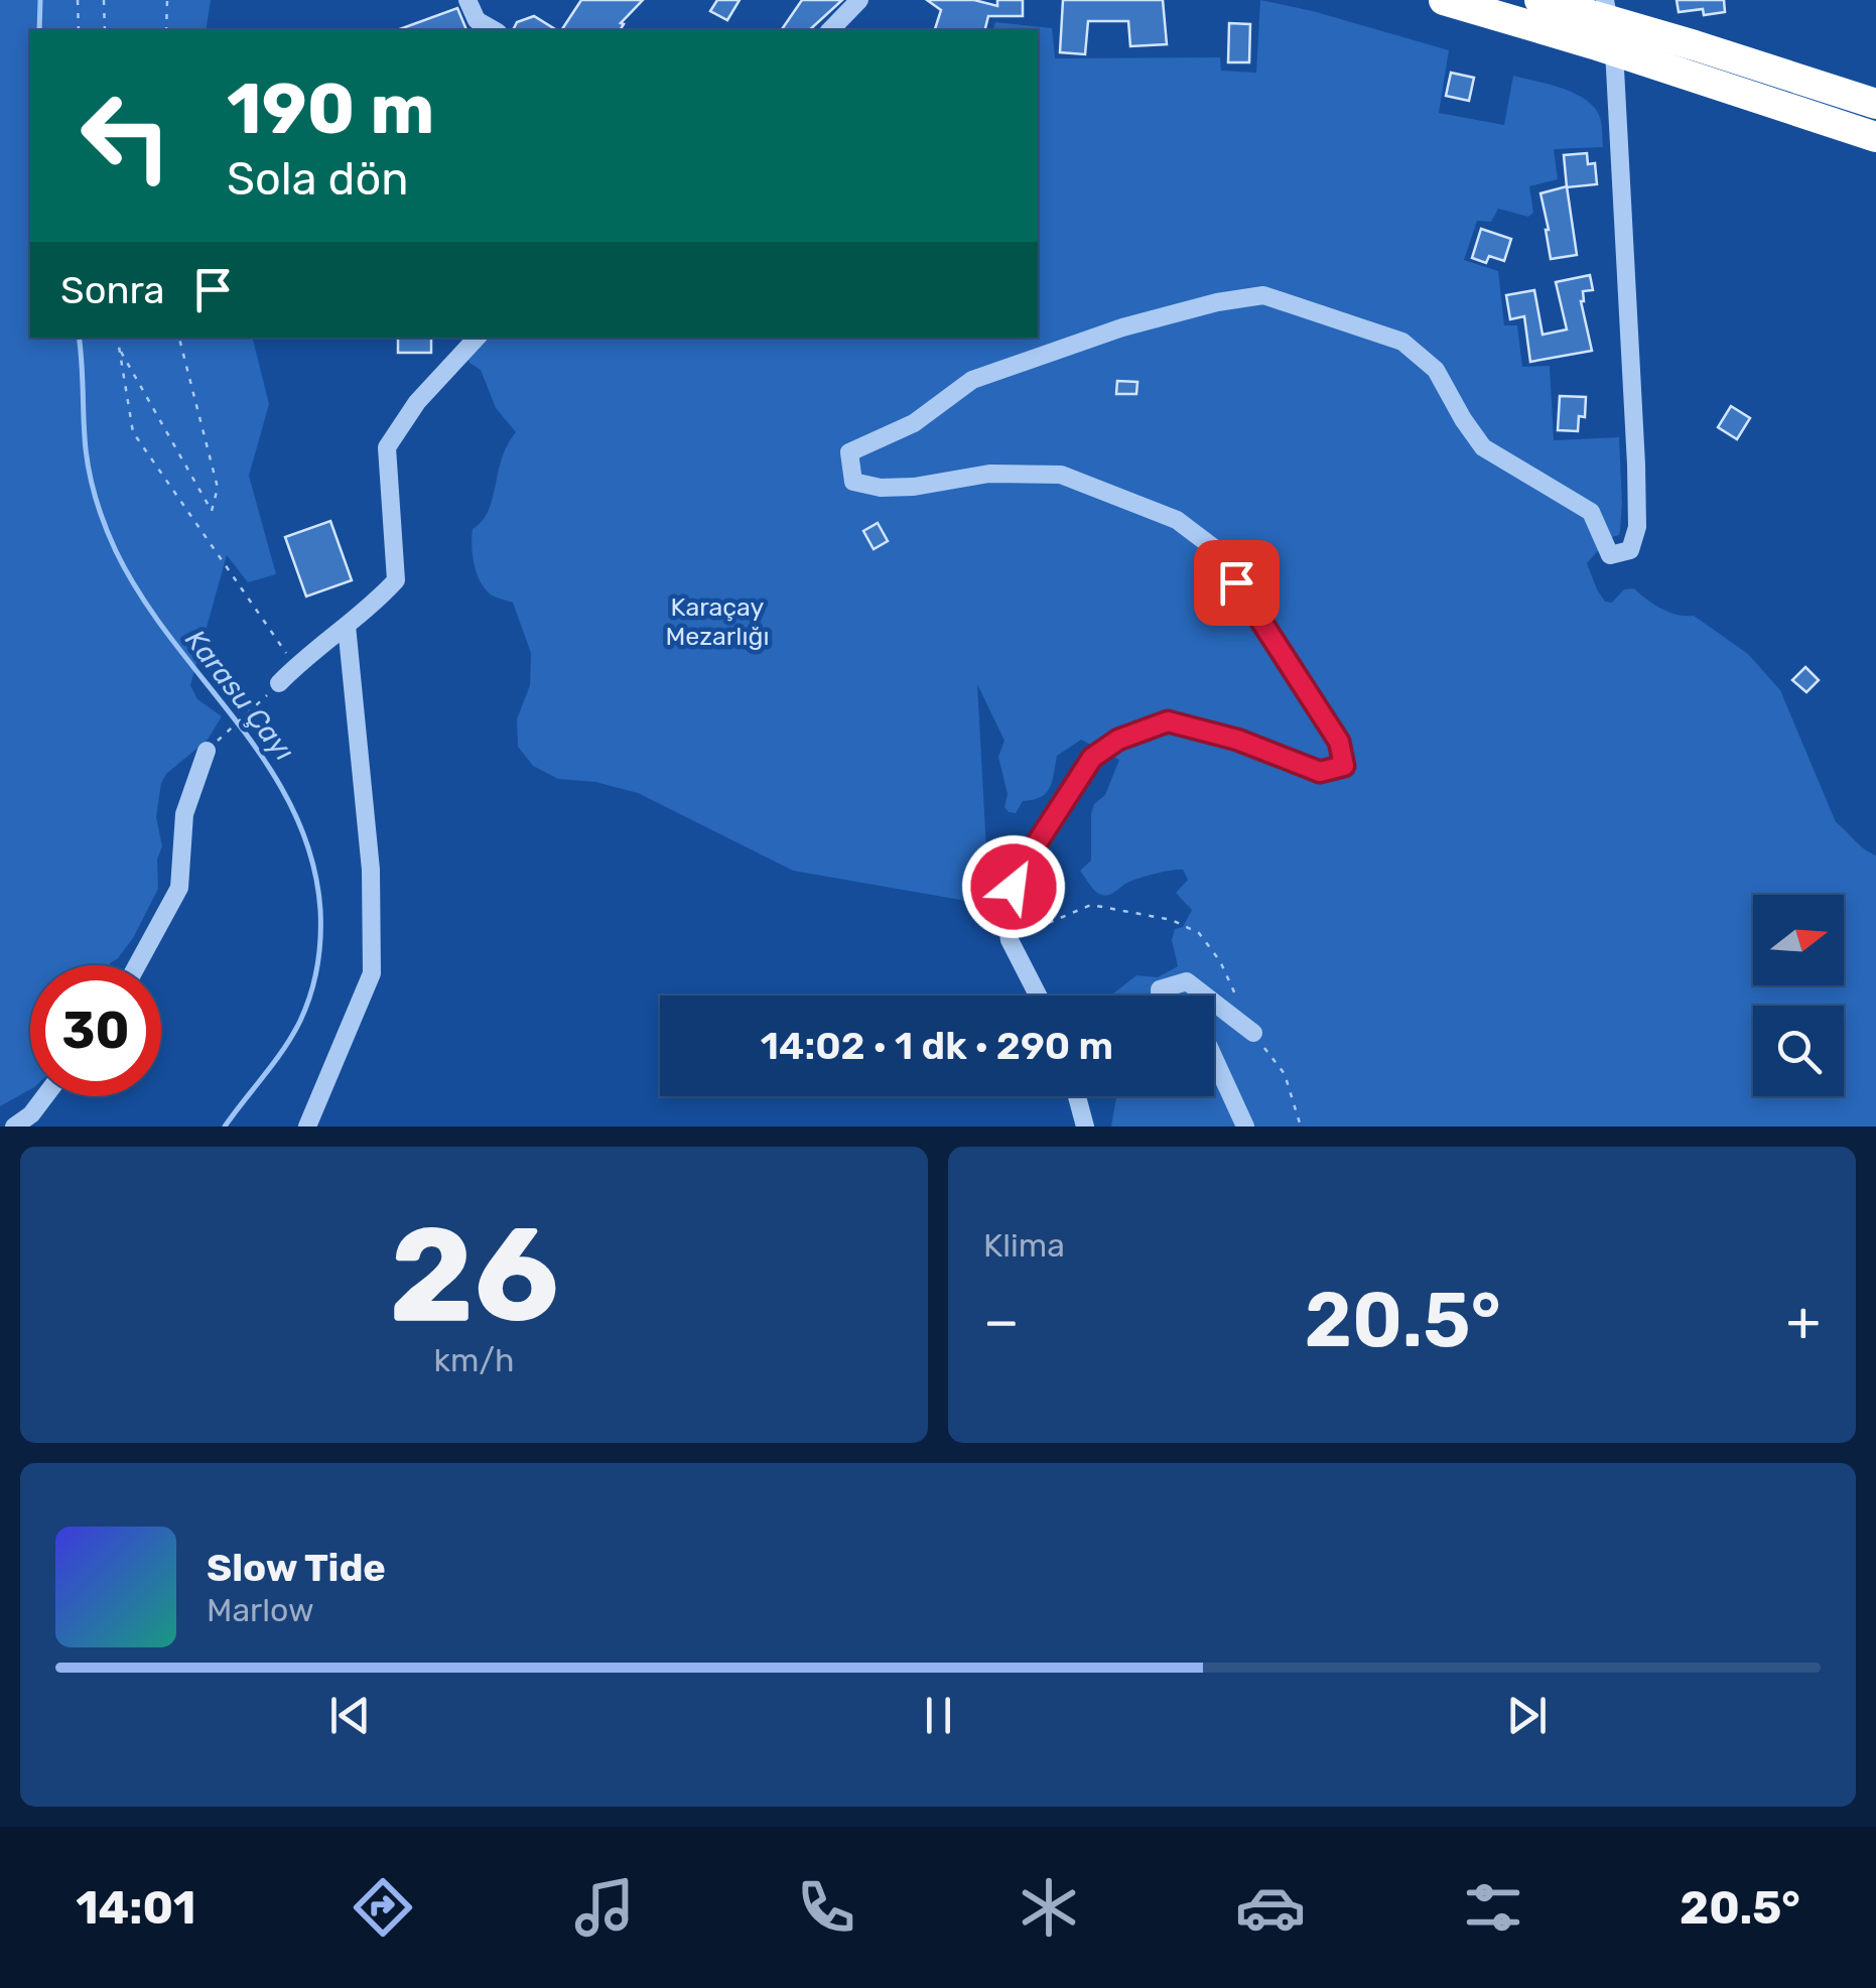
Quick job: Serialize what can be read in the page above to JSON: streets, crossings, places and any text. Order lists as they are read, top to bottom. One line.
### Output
{"water":["Karasu Çayı"],"parks":["Karaçay Mezarlığı"],"north":"right","page":{"turn":["190 m","Sola dön"],"then":"Sonra","limit":"30","trip":"14:02 · 1 dk · 290 m","tile":[["26","km/h"],"Klima"],"heat":["−","20.5°","+"],"song":["Slow Tide","Marlow"],"tabs":["14:01","20.5°"]}}
